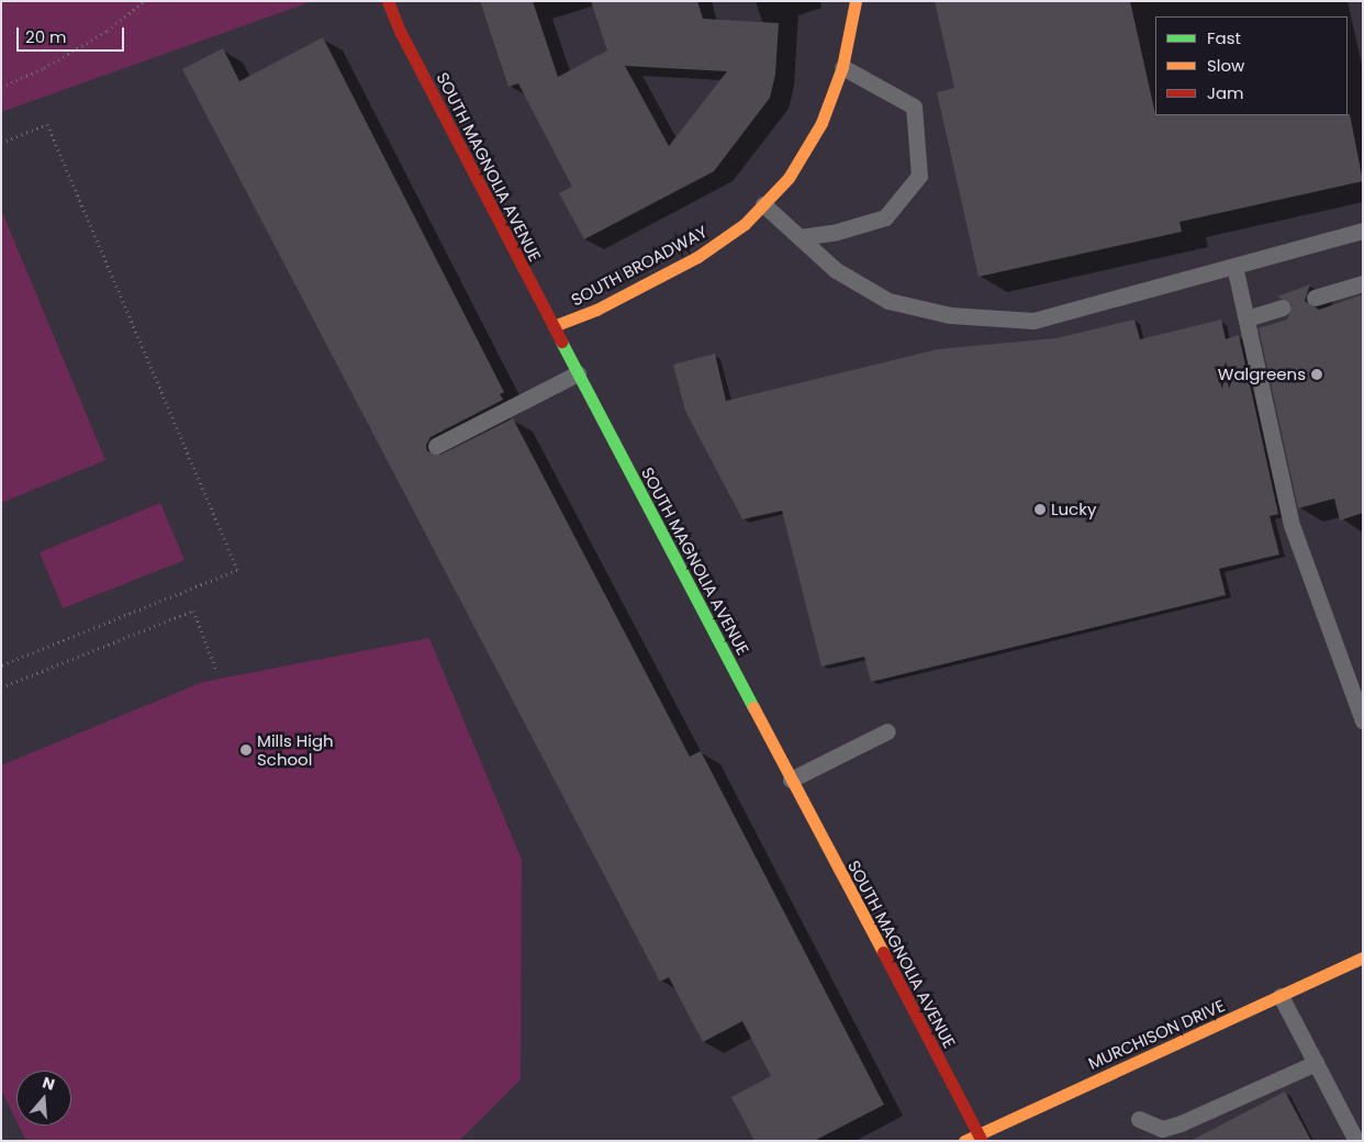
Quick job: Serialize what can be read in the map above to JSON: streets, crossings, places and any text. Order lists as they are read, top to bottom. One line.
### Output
{"streets":{"main road":["SOUTH MAGNOLIA AVENUE","SOUTH BROADWAY","MURCHISON DRIVE"]},"crossings":[["SOUTH MAGNOLIA AVENUE","SOUTH BROADWAY"],["SOUTH MAGNOLIA AVENUE","MURCHISON DRIVE"]],"places":["Walgreens","Lucky","Mills High School"],"legend":["Fast","Slow","Jam"],"scale_bar":"20 m","north":"top"}
